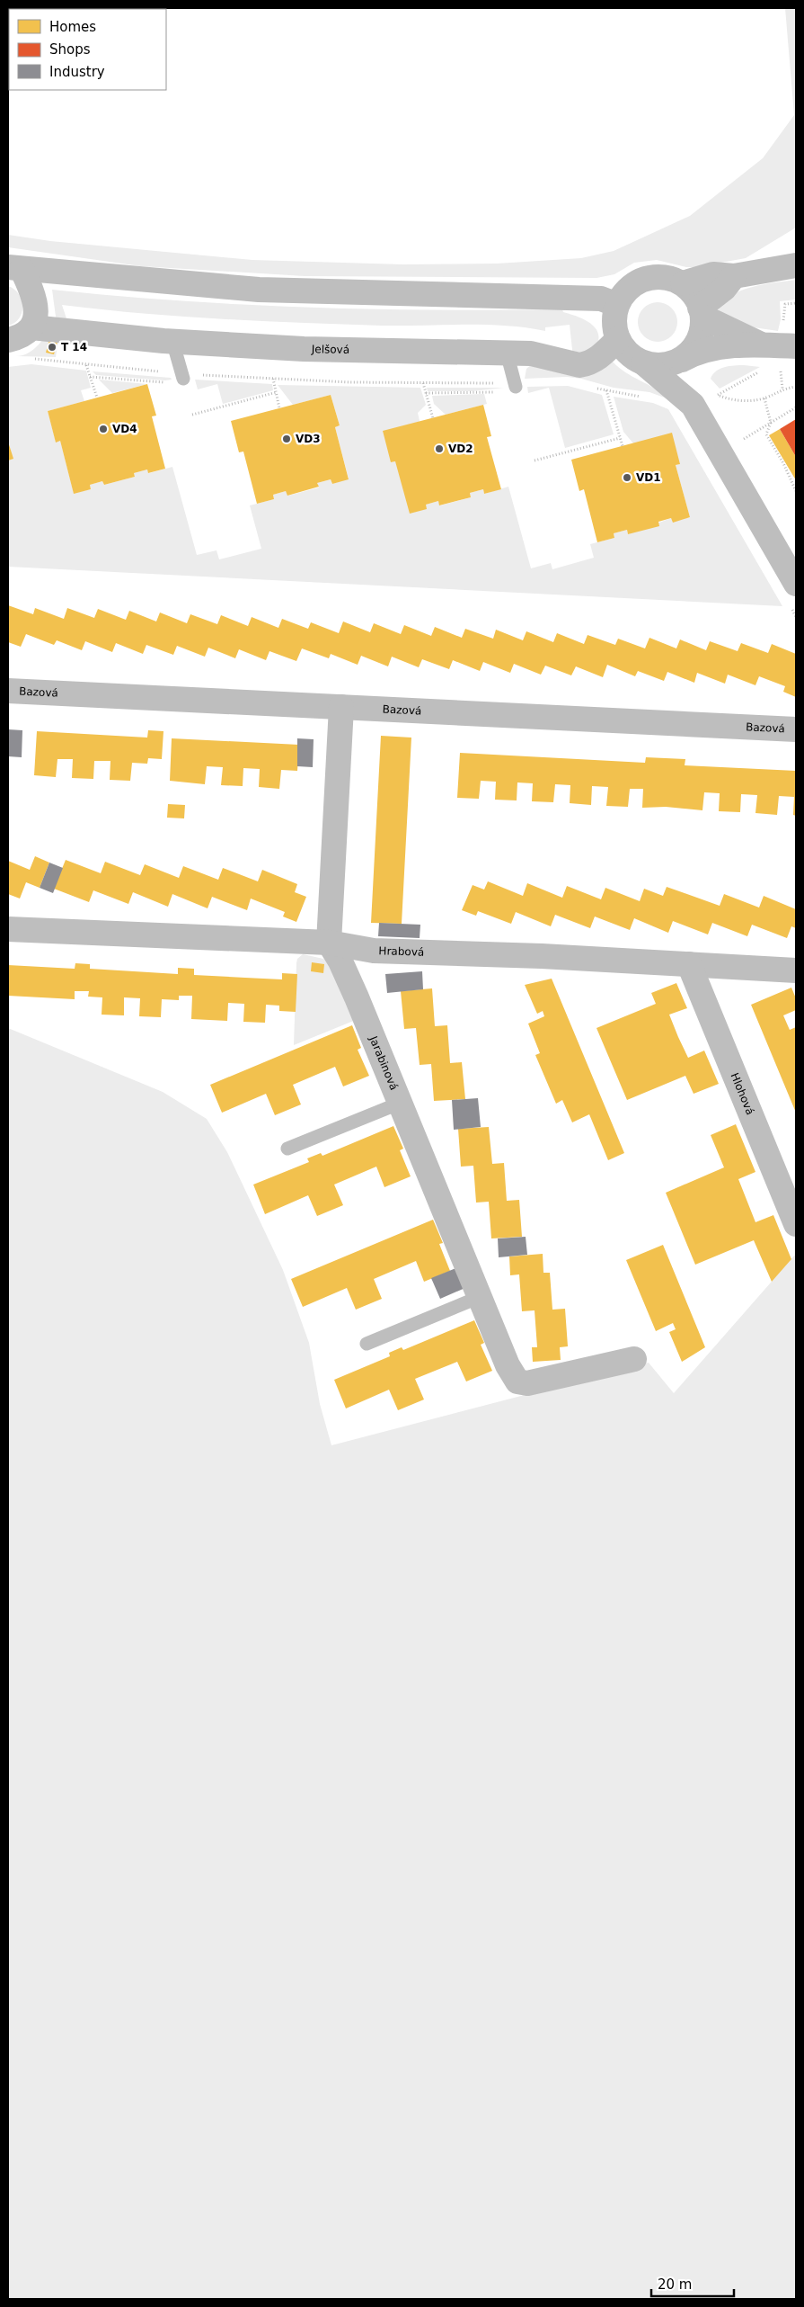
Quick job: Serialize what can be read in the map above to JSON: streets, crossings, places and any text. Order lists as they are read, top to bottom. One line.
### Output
{"streets":{"street":["Jelšová","Bazová","Hrabová","Jarabinová","Hlohová"]},"crossings":[["Hrabová","Jarabinová"],["Hrabová","Hlohová"]],"places":["T 14","VD4","VD3","VD2","VD1"],"legend":["Homes","Shops","Industry"],"scale_bar":"20 m"}
